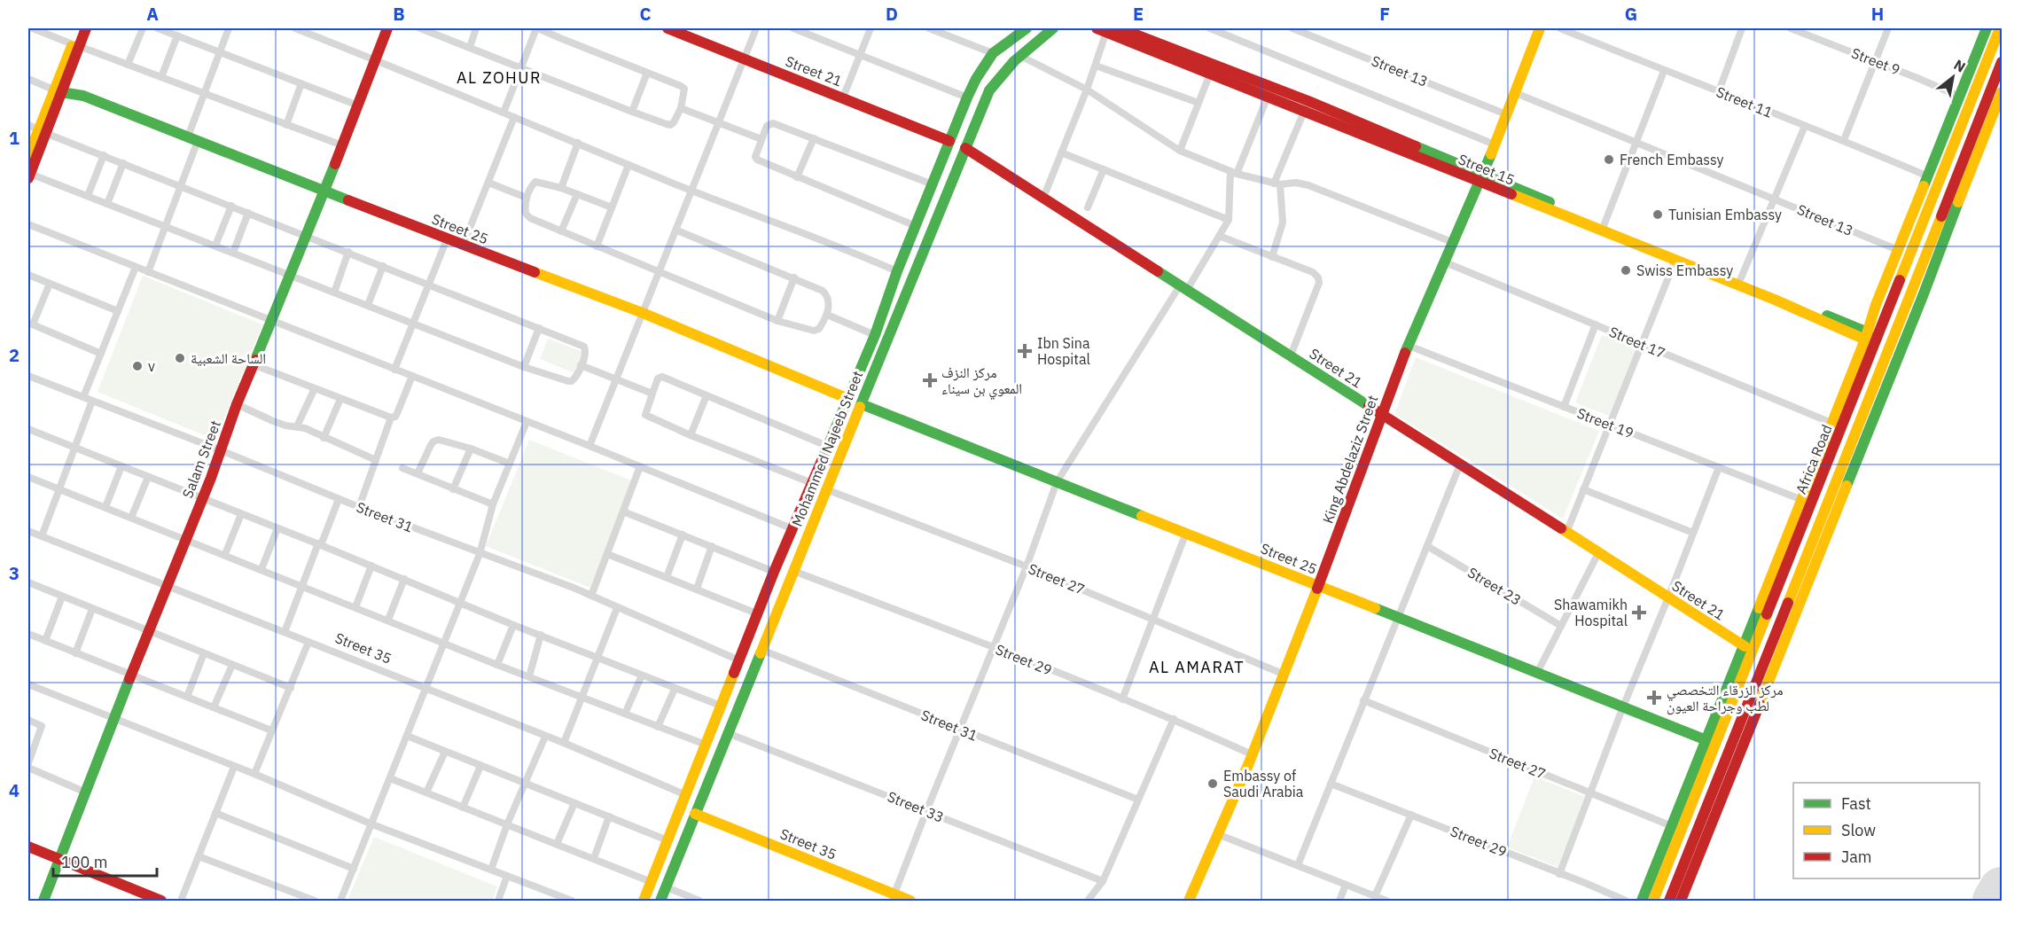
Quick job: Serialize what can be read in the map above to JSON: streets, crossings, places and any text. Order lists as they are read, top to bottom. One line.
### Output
{"streets":{"main road":["Street 21","Street 15","Street 25","Mohammed Najeeb Street","Salam Street","King Abdelaziz Street","Africa Road","Street 35"],"street":["Street 9","Street 13","Street 11","Street 17","Street 19","Street 31","Street 27","Street 23","Street 29","Street 33"]},"crossings":[["Street 9","Africa Road"],["Street 21","Mohammed Najeeb Street"],["Street 21","King Abdelaziz Street"],["Street 21","Africa Road"],["Street 13","King Abdelaziz Street"],["Street 13","Africa Road"],["Street 11","Africa Road"],["Street 15","King Abdelaziz Street"],["Street 15","Africa Road"],["Street 25","Mohammed Najeeb Street"],["Street 25","Salam Street"],["Street 25","King Abdelaziz Street"],["Street 25","Africa Road"],["Street 17","King Abdelaziz Street"],["Street 17","Africa Road"],["Street 19","King Abdelaziz Street"],["Street 19","Africa Road"],["Mohammed Najeeb Street","Street 31"],["Mohammed Najeeb Street","Street 27"],["Mohammed Najeeb Street","Street 35"],["Mohammed Najeeb Street","Street 29"],["Mohammed Najeeb Street","Street 33"],["Salam Street","Street 31"],["Salam Street","Street 35"],["King Abdelaziz Street","Street 27"],["King Abdelaziz Street","Street 29"],["Africa Road","Street 27"]],"districts":["AL ZOHUR","AL AMARAT"],"places":{"other":["French Embassy","Tunisian Embassy","Swiss Embassy","الساحة الشعبية","v","Embassy of Saudi Arabia"],"health":["Ibn Sina Hospital","مركز النزف المعوي بن سيناء","Shawamikh Hospital","مركز الزرقاء التخصصي لطب وجراحة العيون"]},"legend":["Fast","Slow","Jam"],"scale_bar":"100 m","north":"top right","grid":{"columns":["A","B","C","D","E","F","G","H"],"rows":["1","2","3","4"]}}
